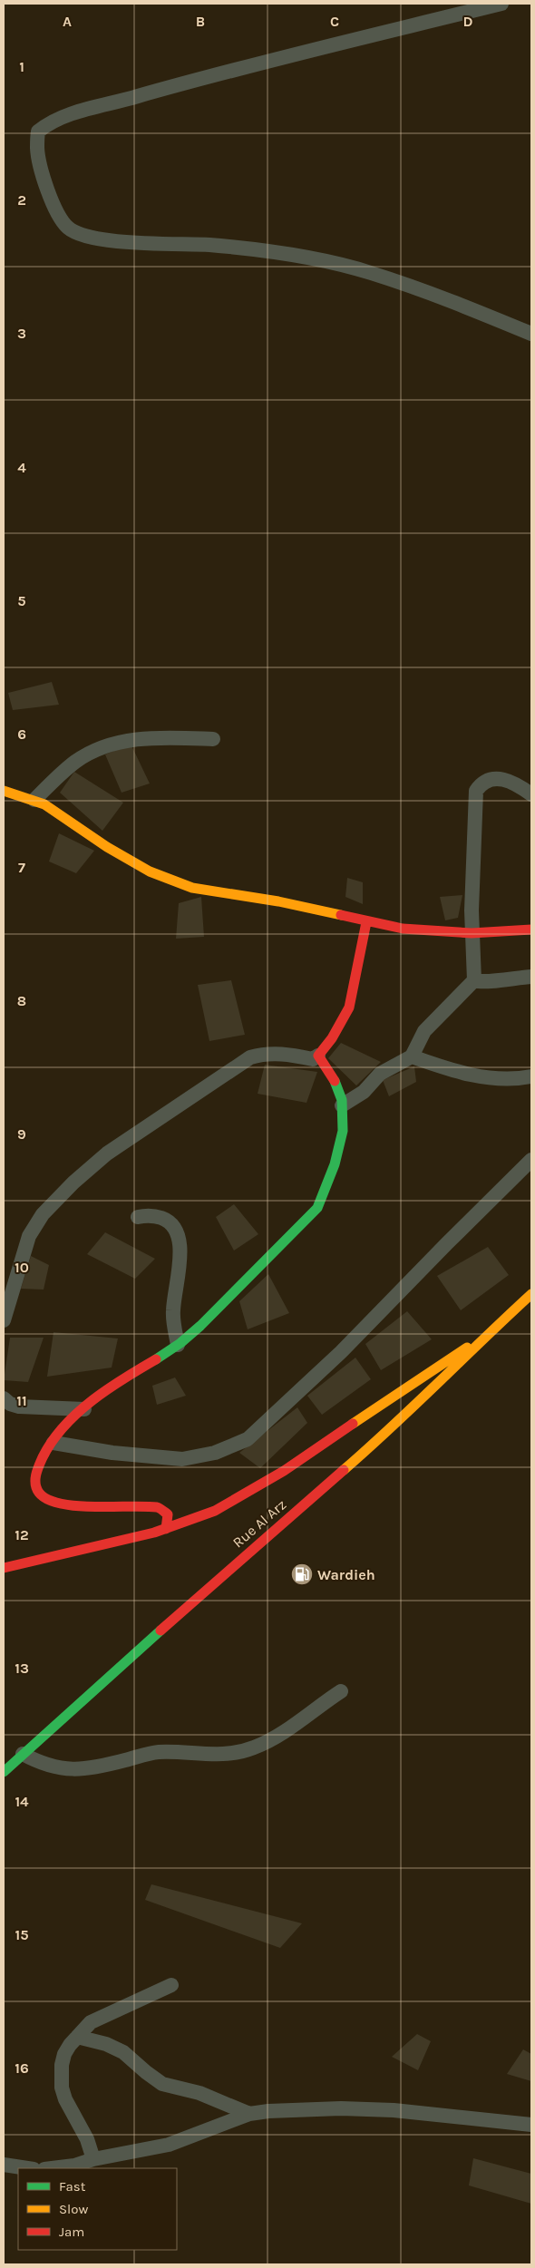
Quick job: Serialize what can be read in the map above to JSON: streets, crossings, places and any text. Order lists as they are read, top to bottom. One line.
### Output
{"streets":{"street":["Rue Al Arz"]},"places":{"fuel station":["Wardieh"]},"legend":["Fast","Slow","Jam"],"grid":{"columns":["A","B","C","D"],"rows":["1","2","3","4","5","6","7","8","9","10","11","12","13","14","15","16"]}}
